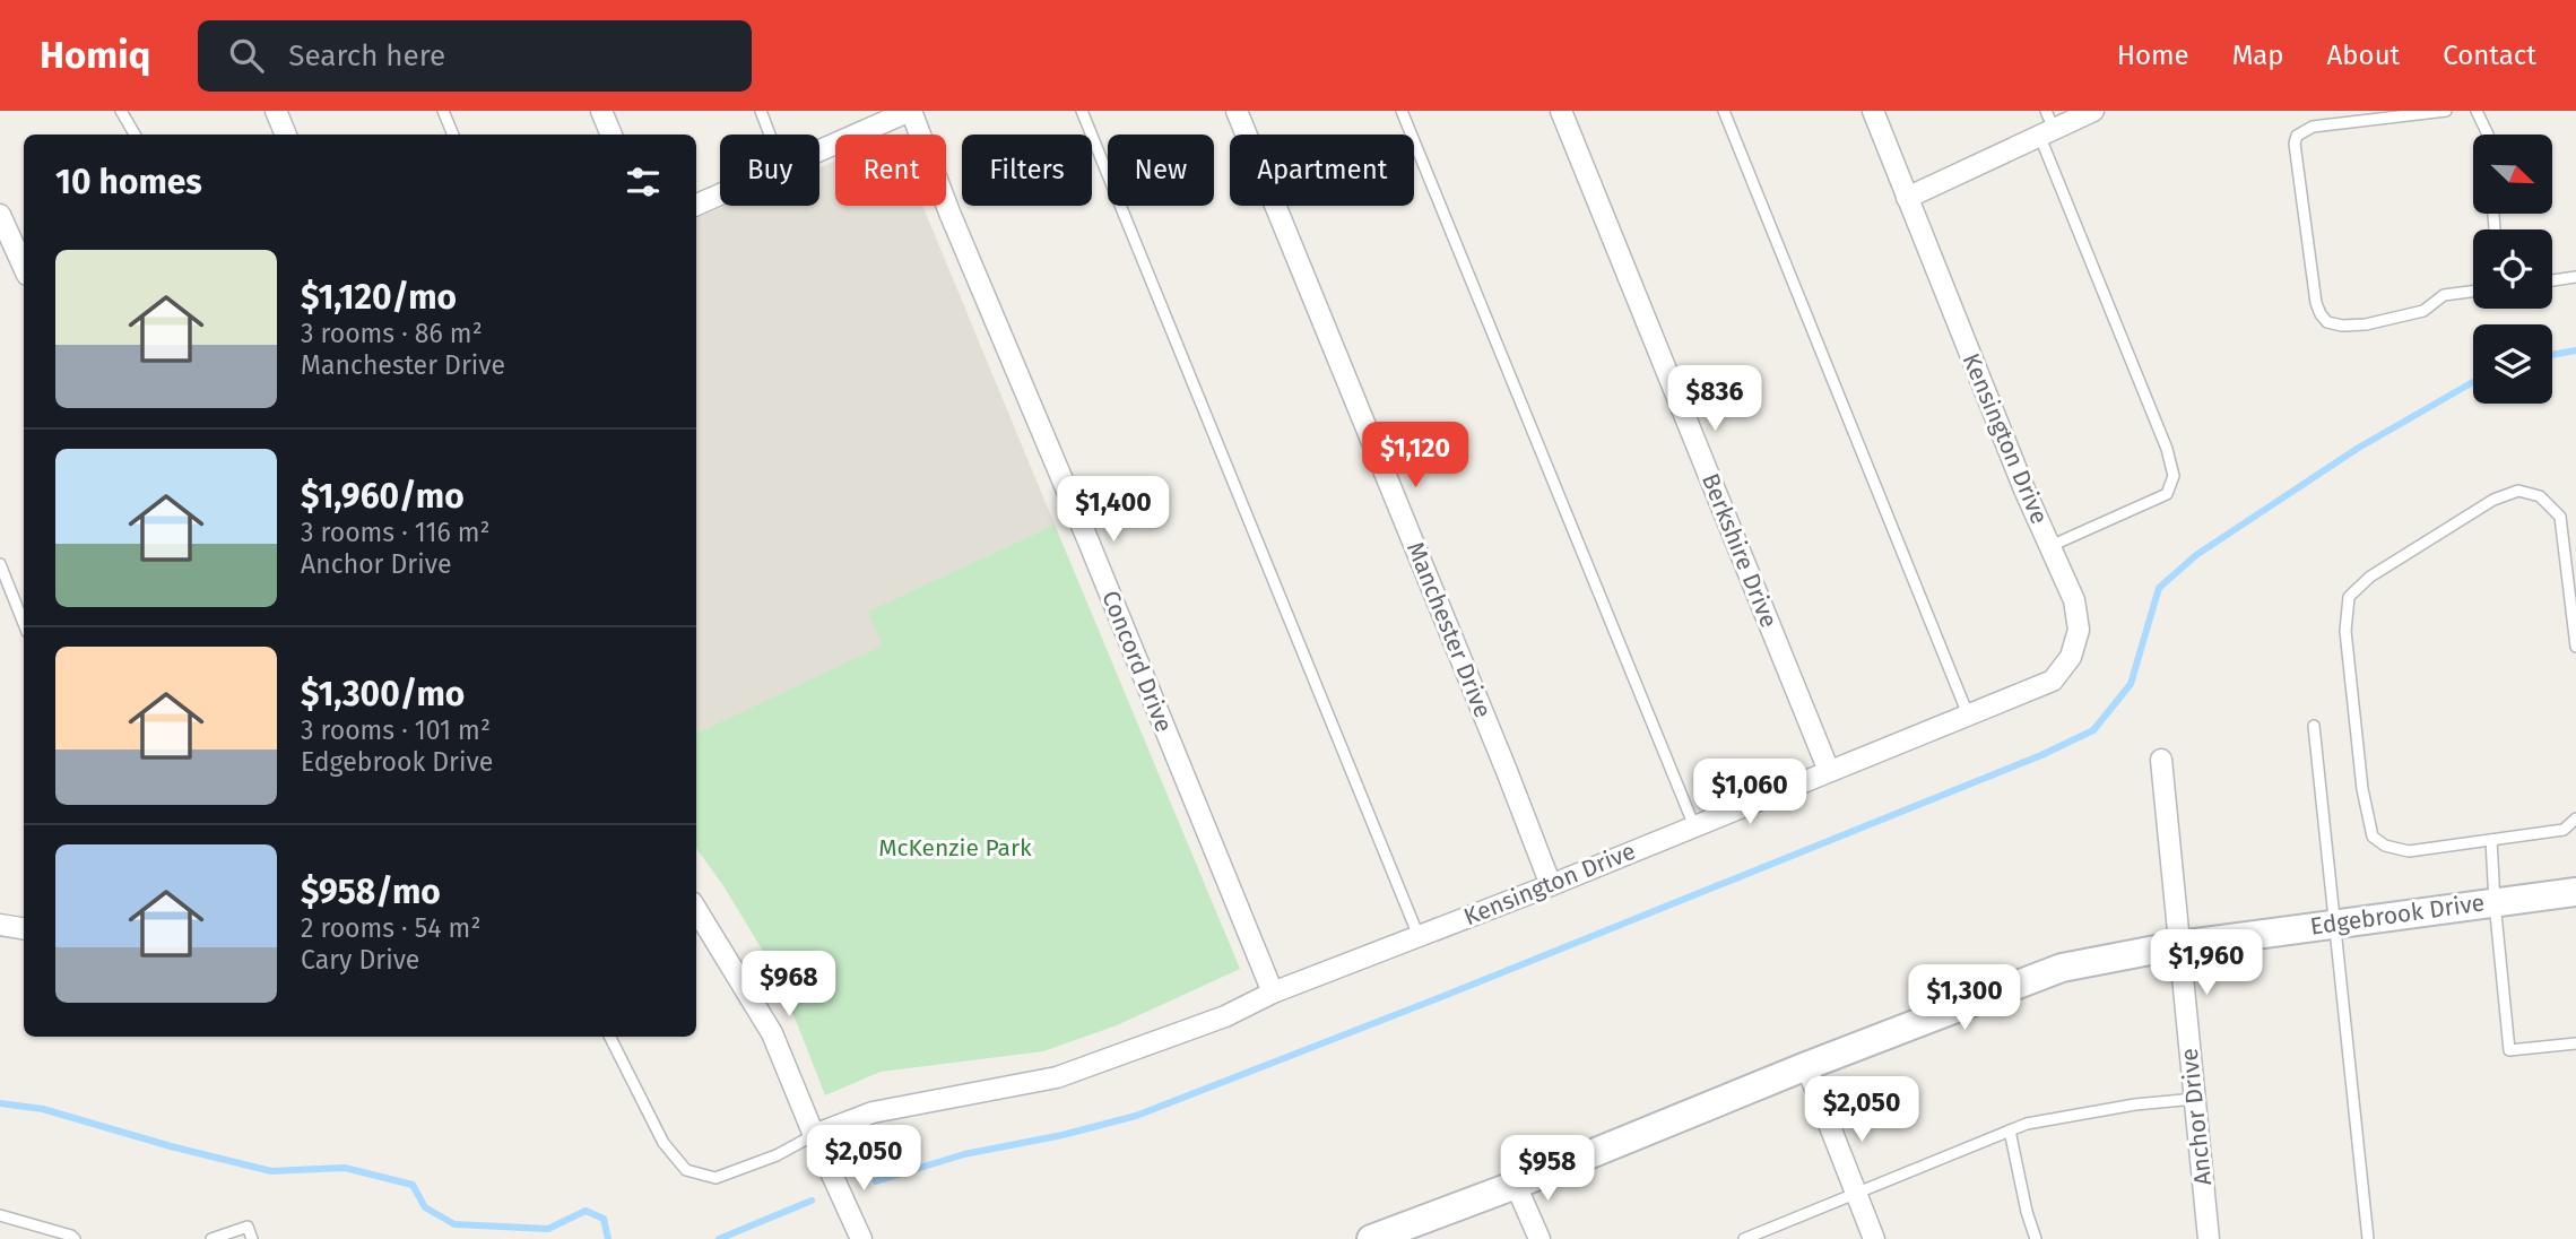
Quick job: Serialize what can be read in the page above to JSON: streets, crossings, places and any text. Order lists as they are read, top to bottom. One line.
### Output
{"streets":{"street":["Kensington Drive","Berkshire Drive","Manchester Drive","Concord Drive","Edgebrook Drive","Anchor Drive"]},"crossings":[["Kensington Drive","Berkshire Drive"],["Kensington Drive","Manchester Drive"],["Kensington Drive","Concord Drive"],["Edgebrook Drive","Anchor Drive"]],"parks":["McKenzie Park"],"north":"bottom right","page":{"header":"Homiq","search":"Search here","nav":["Home","Map","About","Contact"],"chip":["Buy","Rent","Filters","New","Apartment"],"heading":"10 homes","list":[{"name":"$1,120/mo","note":"3 rooms · 86 m² · Manchester Drive"},{"name":"$1,960/mo","note":"3 rooms · 116 m² · Anchor Drive"},{"name":"$1,300/mo","note":"3 rooms · 101 m² · Edgebrook Drive"},{"name":"$958/mo","note":"2 rooms · 54 m² · Cary Drive"}],"price":["$836","$1,120","$1,400","$1,060","$1,960","$968","$1,300","$2,050","$2,050","$958"]}}
